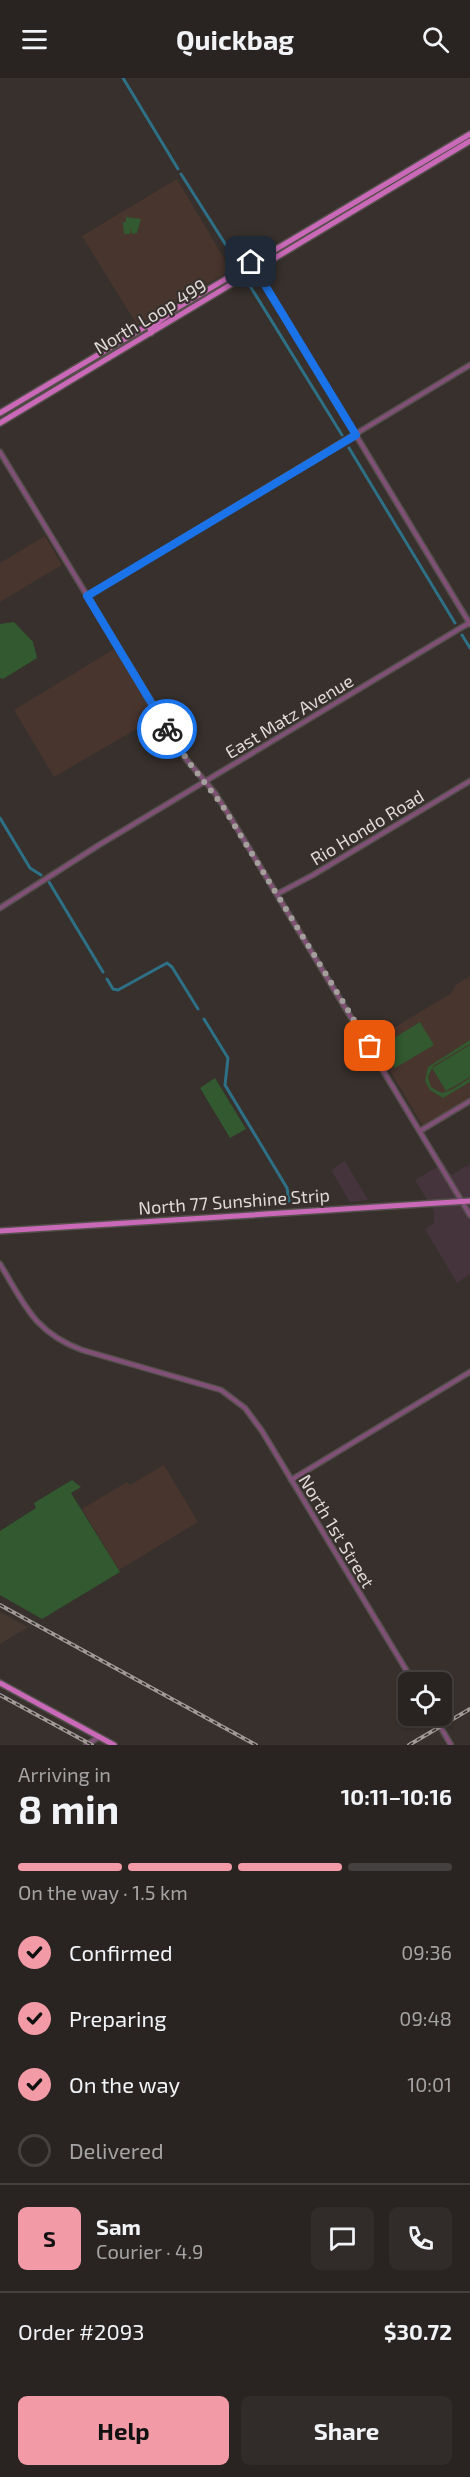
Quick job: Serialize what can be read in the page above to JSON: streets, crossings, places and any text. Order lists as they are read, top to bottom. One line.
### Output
{"streets":{"main road":["North Loop 499","North 77 Sunshine Strip"],"street":["East Matz Avenue","Rio Hondo Road","North 1st Street"]},"page":{"header":"Quickbag","heading":["8 min","Arriving in","10:11–10:16"],"panel":["Sam","Courier · 4.9","Order #2093","$30.72"],"bar":"On the way · 1.5 km","list":[["Confirmed","09:36"],["Preparing","09:48"],["On the way","10:01"],"Delivered"],"round":"S","buttons":["Help","Share"]}}
